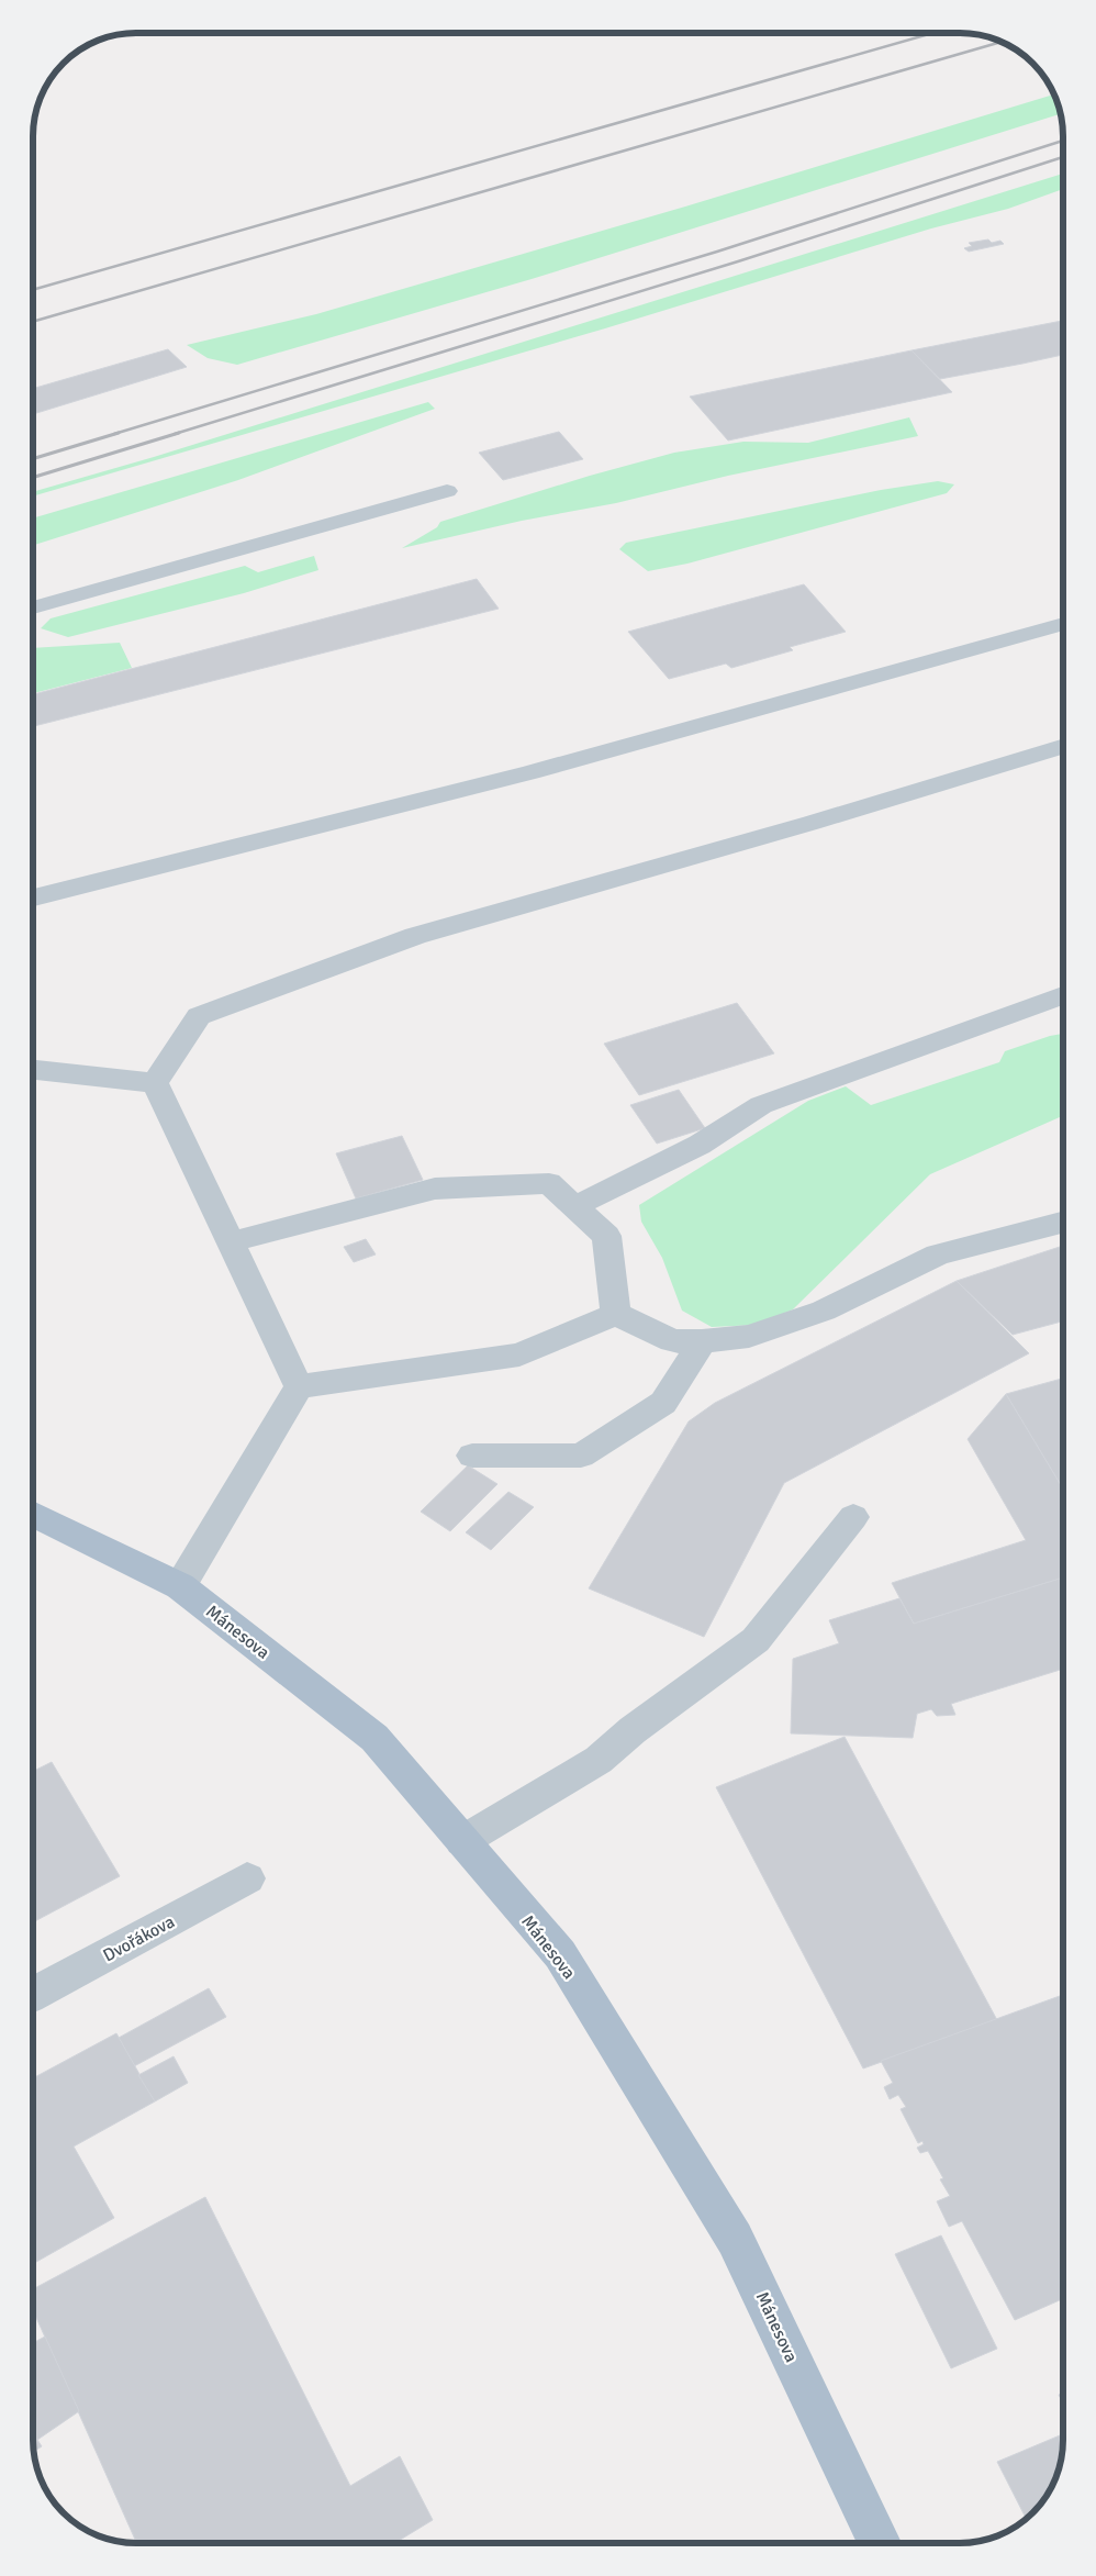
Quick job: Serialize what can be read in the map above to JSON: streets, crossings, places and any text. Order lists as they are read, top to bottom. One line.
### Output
{"streets":{"main road":["Mánesova"],"street":["Dvořákova"]}}
